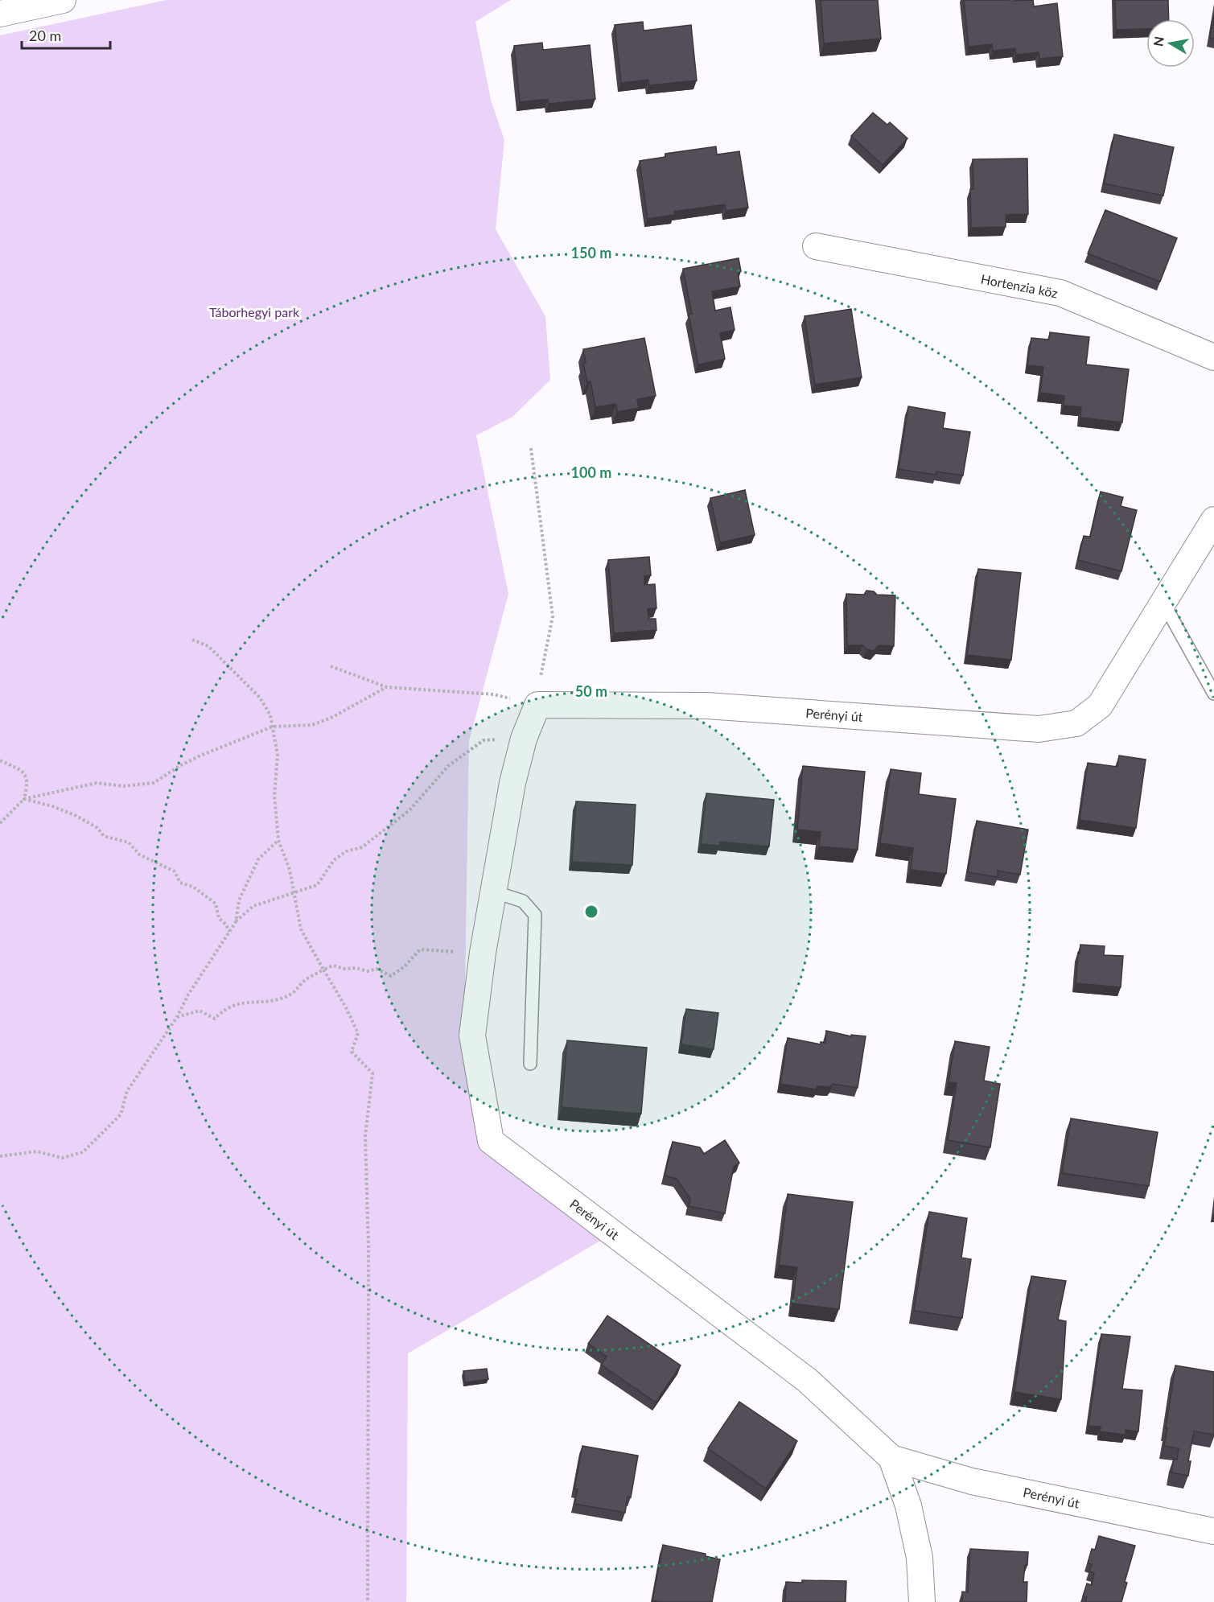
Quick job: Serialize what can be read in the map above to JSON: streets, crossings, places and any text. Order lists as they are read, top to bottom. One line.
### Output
{"streets":{"street":["Hortenzia köz","Perényi út"]},"parks":["Táborhegyi park"],"scale_bar":"20 m","north":"left","rings":["150 m","100 m","50 m"]}
